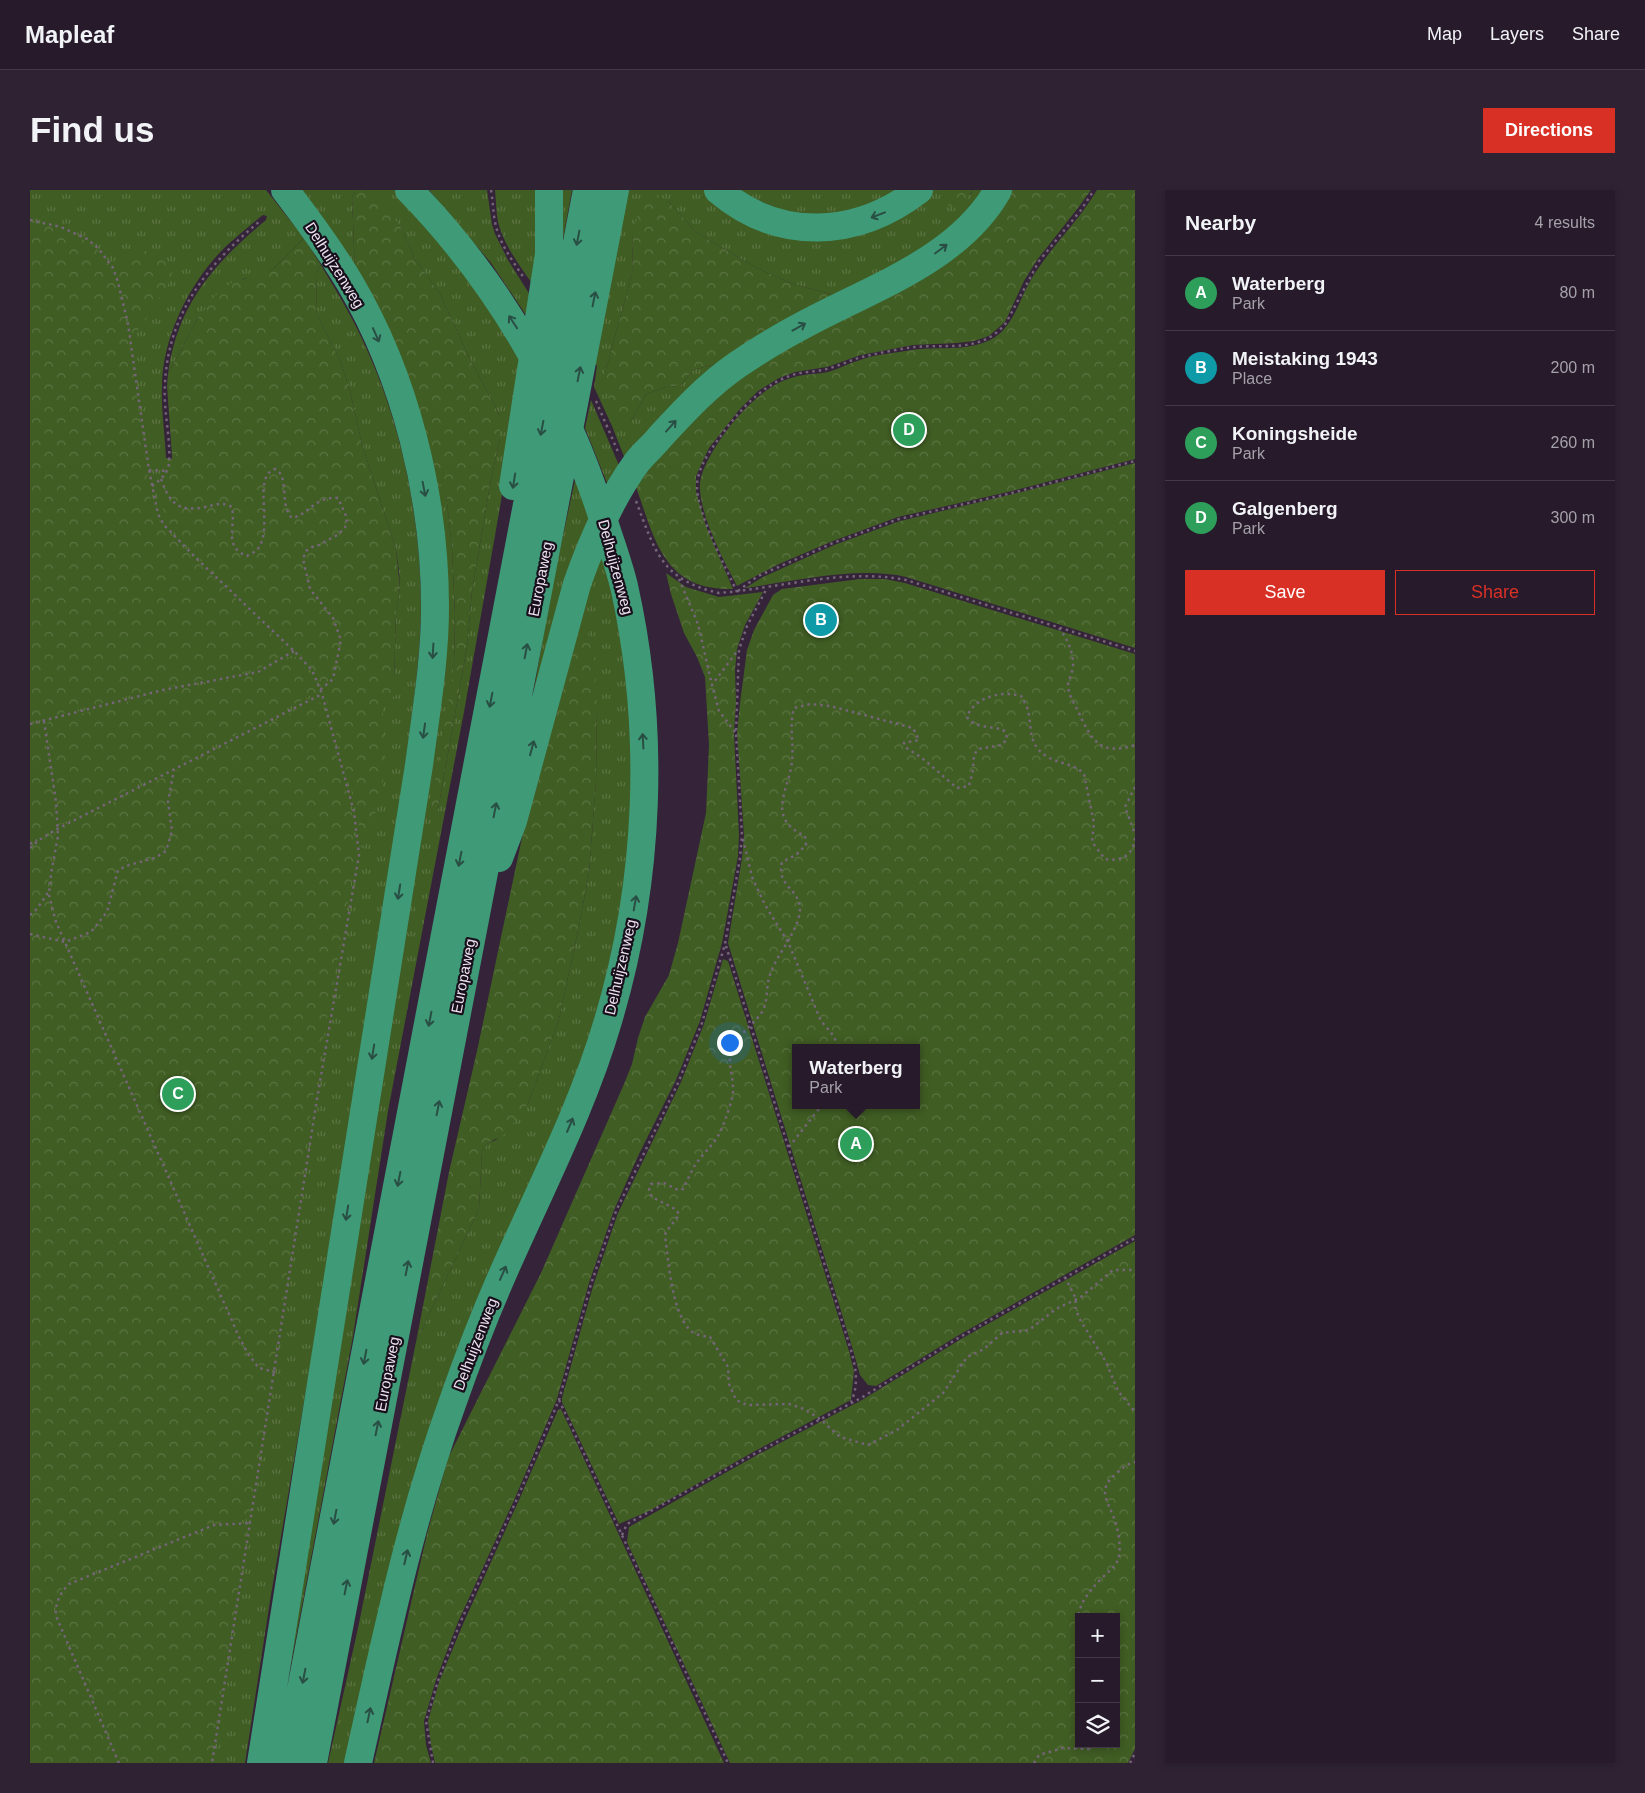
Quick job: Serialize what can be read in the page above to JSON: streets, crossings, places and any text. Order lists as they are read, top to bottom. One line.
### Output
{"streets":{"highway":["Delhuijzenweg","Europaweg"]},"page":{"header":"Mapleaf","nav":["Map","Layers","Share"],"buttons":["Directions",["Save","Share"]],"title":"Find us","heading":["Nearby","4 results"],"list":[{"mark":"A","name":"Waterberg","note":"Park","value":"80 m"},{"mark":"B","name":"Meistaking 1943","note":"Place","value":"200 m"},{"mark":"C","name":"Koningsheide","note":"Park","value":"260 m"},{"mark":"D","name":"Galgenberg","note":"Park","value":"300 m"}],"pins":["D","B","C","A"],"popup":["Waterberg","Park"],"map_buttons":["+","−"]}}
